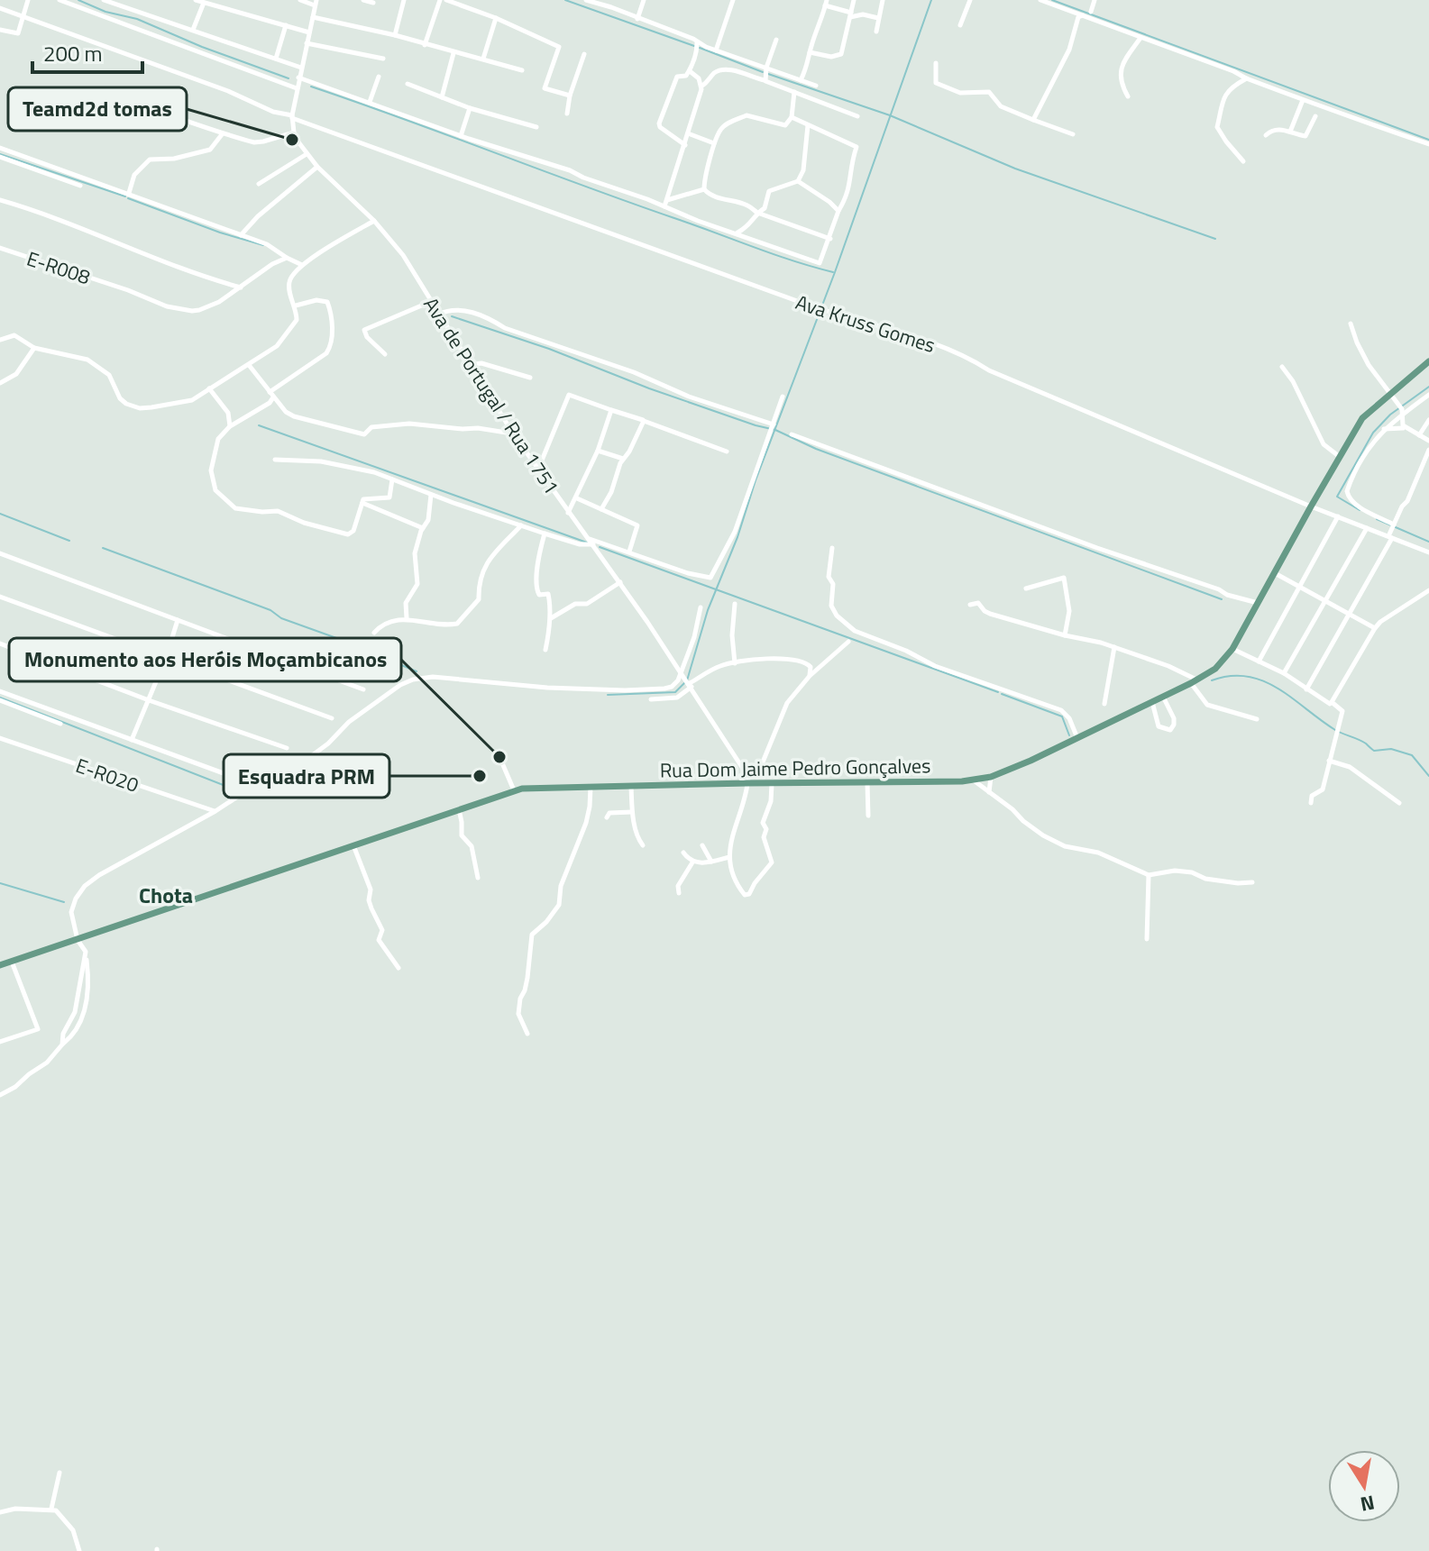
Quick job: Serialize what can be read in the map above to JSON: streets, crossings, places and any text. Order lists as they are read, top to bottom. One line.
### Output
{"streets":{"main road":["Rua Dom Jaime Pedro Gonçalves"],"street":["E-R008","Ava Kruss Gomes","Ava de Portugal / Rua 1751","E-R020"]},"crossings":[["Ava Kruss Gomes","Ava de Portugal / Rua 1751"],["Ava Kruss Gomes","Rua Dom Jaime Pedro Gonçalves"],["Ava de Portugal / Rua 1751","Rua Dom Jaime Pedro Gonçalves"]],"districts":["Chota"],"places":["Teamd2d tomas","Monumento aos Heróis Moçambicanos","Esquadra PRM"],"scale_bar":"200 m","north":"bottom"}
